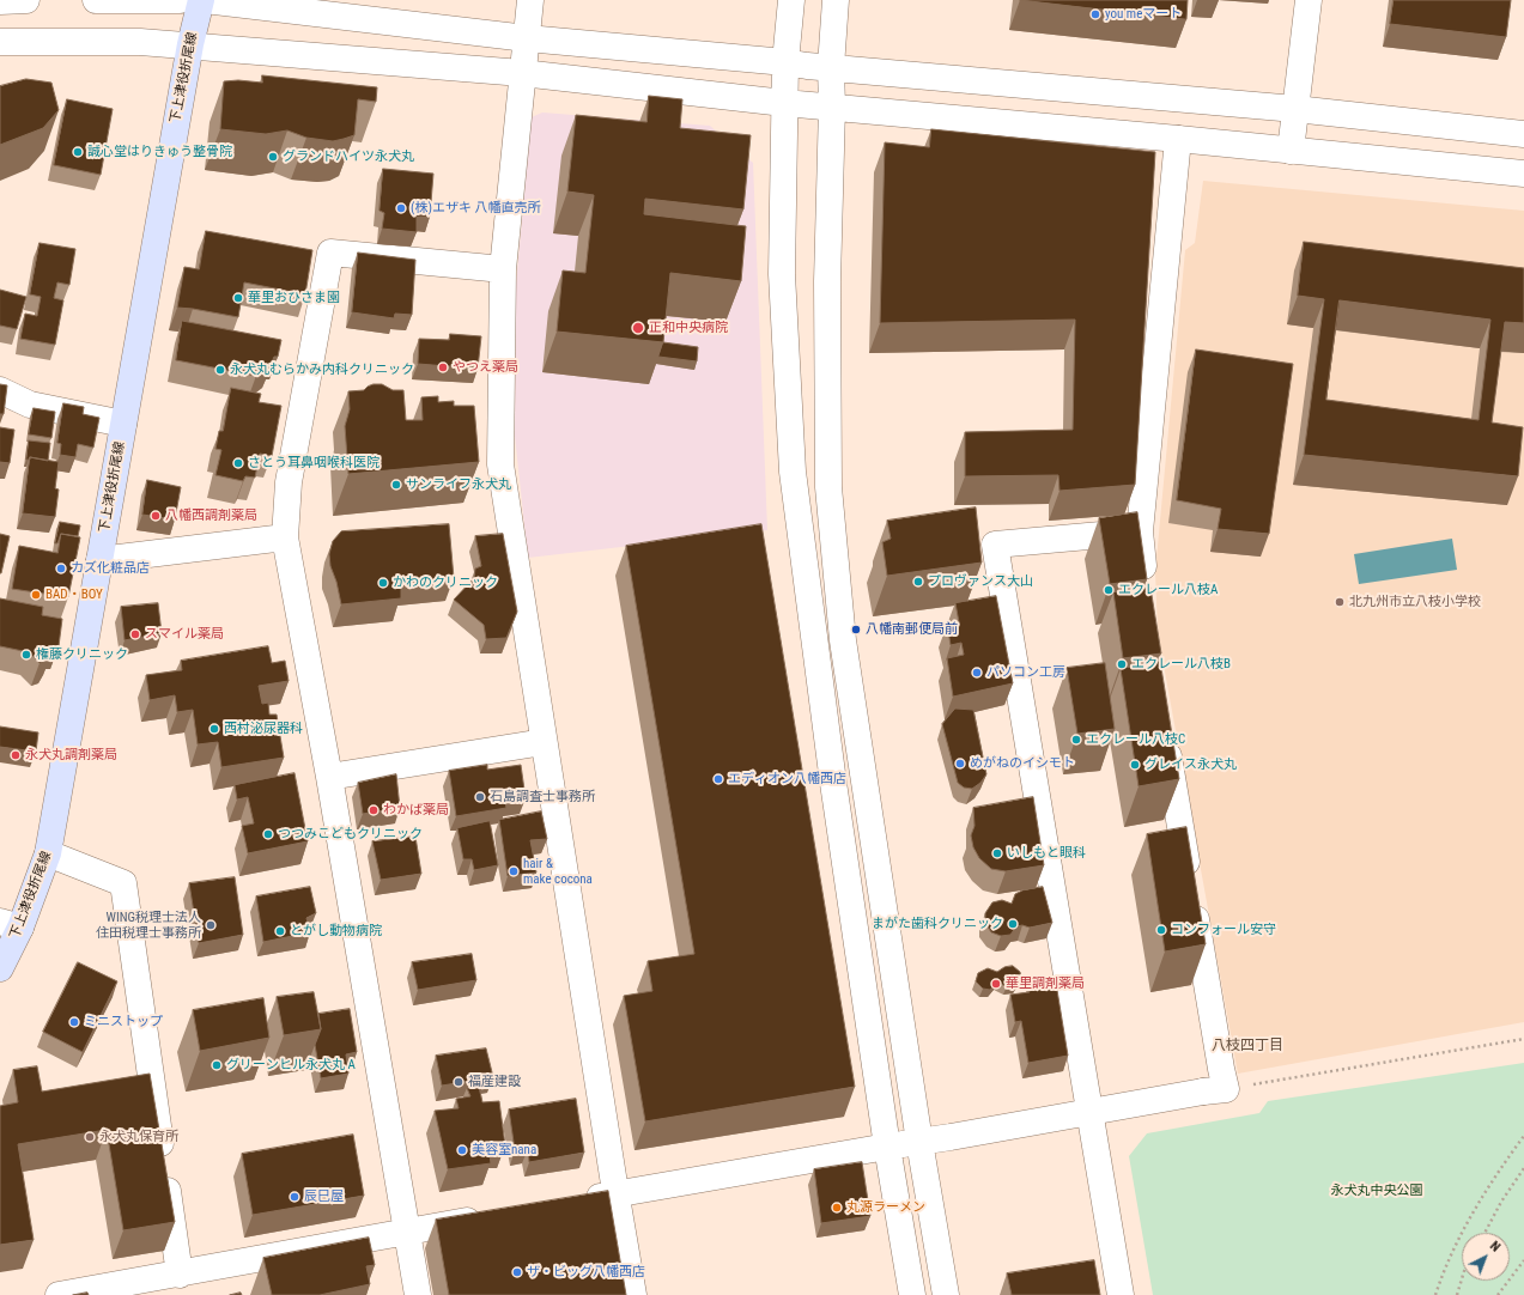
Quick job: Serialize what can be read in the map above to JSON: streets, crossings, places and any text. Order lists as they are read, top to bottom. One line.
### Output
{"streets":{"main road":["下上津役折尾線"]},"districts":["八枝四丁目"],"parks":["永犬丸中央公園"],"places":["you meマート","誠心堂はりきゅう整骨院","グランドハイツ永犬丸","(株)エザキ 八幡直売所","華里おひさま園","正和中央病院","やつえ薬局","永犬丸むらかみ内科クリニック","さとう耳鼻咽喉科医院","サンライフ永犬丸","八幡西調剤薬局","カズ化粧品店","プロヴァンス大山","かわのクリニック","エクレール八枝A","BAD・BOY","北九州市立八枝小学校","八幡南郵便局前","スマイル薬局","権藤クリニック","エクレール八枝B","パソコン工房","西村泌尿器科","エクレール八枝C","永犬丸調剤薬局","めがねのイシモト","グレイス永犬丸","エディオン八幡西店","石島調査士事務所","わかば薬局","つつみこどもクリニック","いしもと眼科","hair & make cocona","まがた歯科クリニック","WING税理士法人 住田税理士事務所","コンフォール安守","とがし動物病院","華里調剤薬局","ミニストップ","グリーンヒル永犬丸 A","福産建設","永犬丸保育所","美容室nana","辰巳屋","丸源ラーメン","ザ・ビッグ八幡西店"],"north":"top right"}
